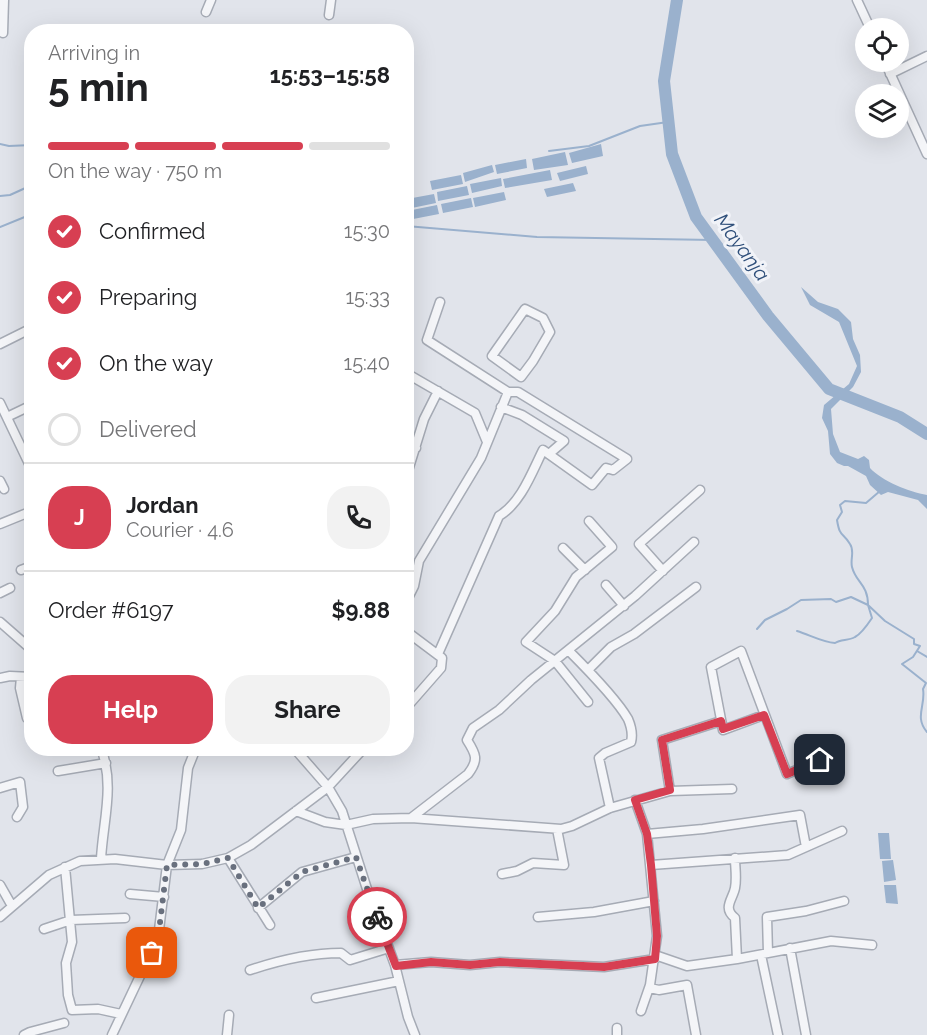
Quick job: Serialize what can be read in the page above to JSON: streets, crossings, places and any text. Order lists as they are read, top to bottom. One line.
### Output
{"water":["Mayanja"],"page":{"heading":["5 min","Arriving in","15:53–15:58"],"panel":["Jordan","Courier · 4.6","Order #6197","$9.88"],"bar":"On the way · 750 m","list":[["Confirmed","15:30"],["Preparing","15:33"],["On the way","15:40"],"Delivered"],"round":"J","buttons":["Help","Share"]}}
